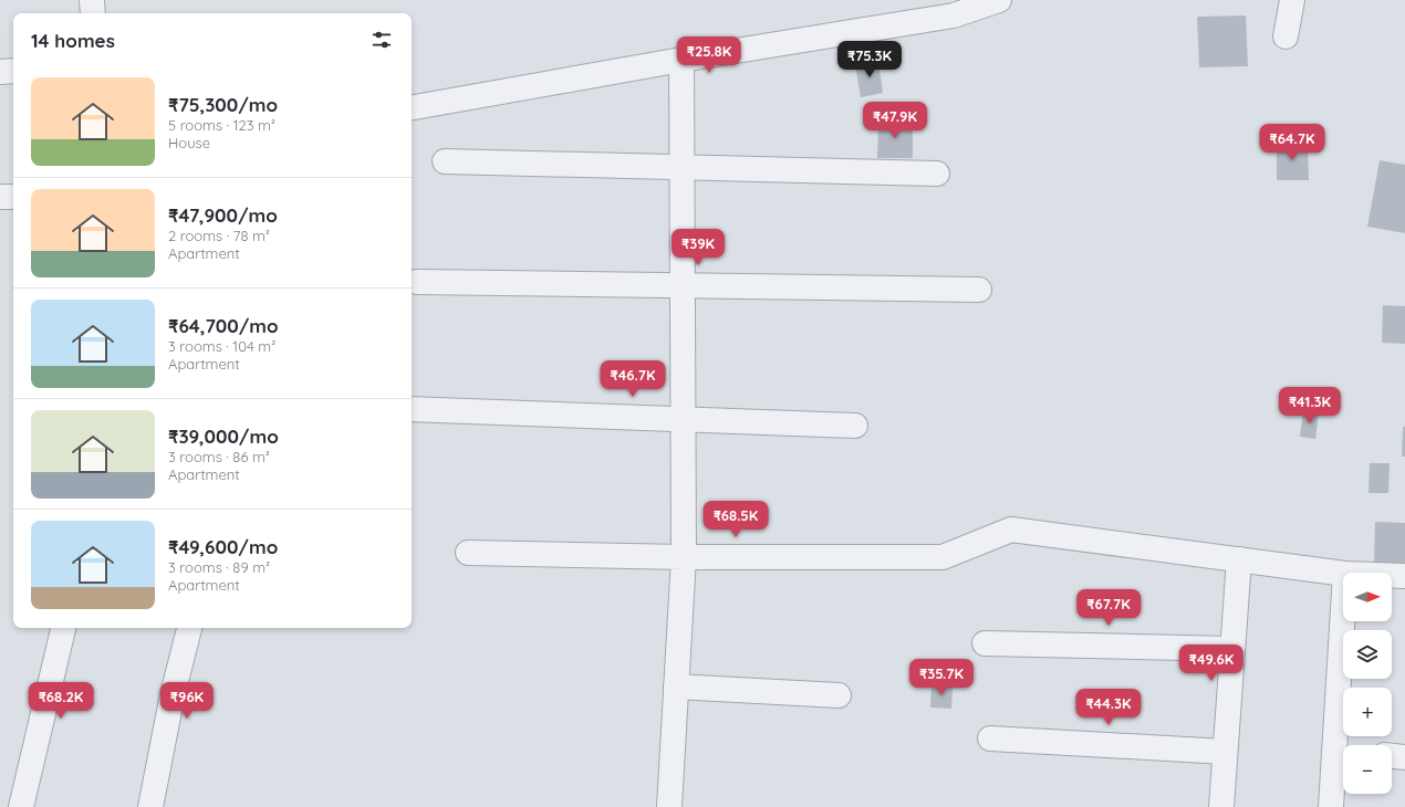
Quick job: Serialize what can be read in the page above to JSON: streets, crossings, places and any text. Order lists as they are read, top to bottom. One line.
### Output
{"north":"right","page":{"heading":"14 homes","price":["₹25.8K","₹75.3K","₹47.9K","₹64.7K","₹39K","₹46.7K","₹41.3K","₹68.5K","₹67.7K","₹49.6K","₹35.7K","₹68.2K","₹96K","₹44.3K"],"list":[{"name":"₹75,300/mo","note":"5 rooms · 123 m² · House"},{"name":"₹47,900/mo","note":"2 rooms · 78 m² · Apartment"},{"name":"₹64,700/mo","note":"3 rooms · 104 m² · Apartment"},{"name":"₹39,000/mo","note":"3 rooms · 86 m² · Apartment"},{"name":"₹49,600/mo","note":"3 rooms · 89 m² · Apartment"}],"map_buttons":["+","−"]}}
